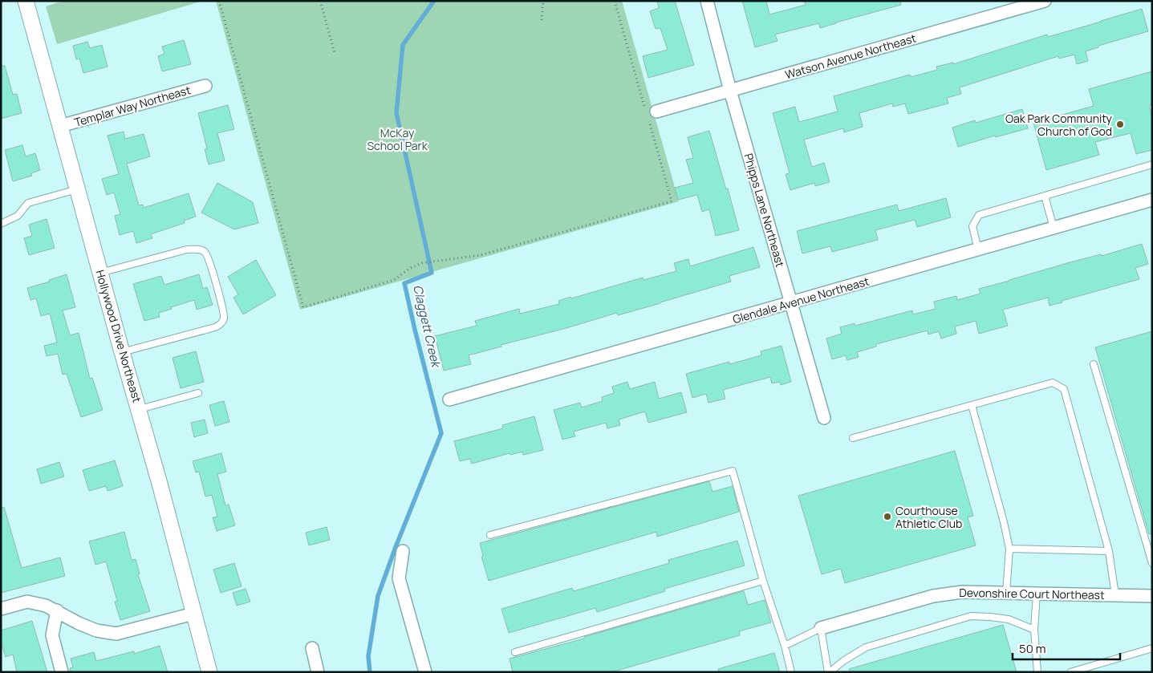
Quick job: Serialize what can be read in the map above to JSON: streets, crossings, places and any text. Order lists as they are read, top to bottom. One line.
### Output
{"streets":{"street":["Watson Avenue Northeast","Templar Way Northeast","Phipps Lane Northeast","Glendale Avenue Northeast","Hollywood Drive Northeast","Devonshire Court Northeast"]},"crossings":[["Watson Avenue Northeast","Phipps Lane Northeast"],["Templar Way Northeast","Hollywood Drive Northeast"],["Phipps Lane Northeast","Glendale Avenue Northeast"]],"water":["Claggett Creek"],"parks":["McKay School Park"],"places":["Oak Park Community Church of God","Courthouse Athletic Club"],"scale_bar":"50 m"}
